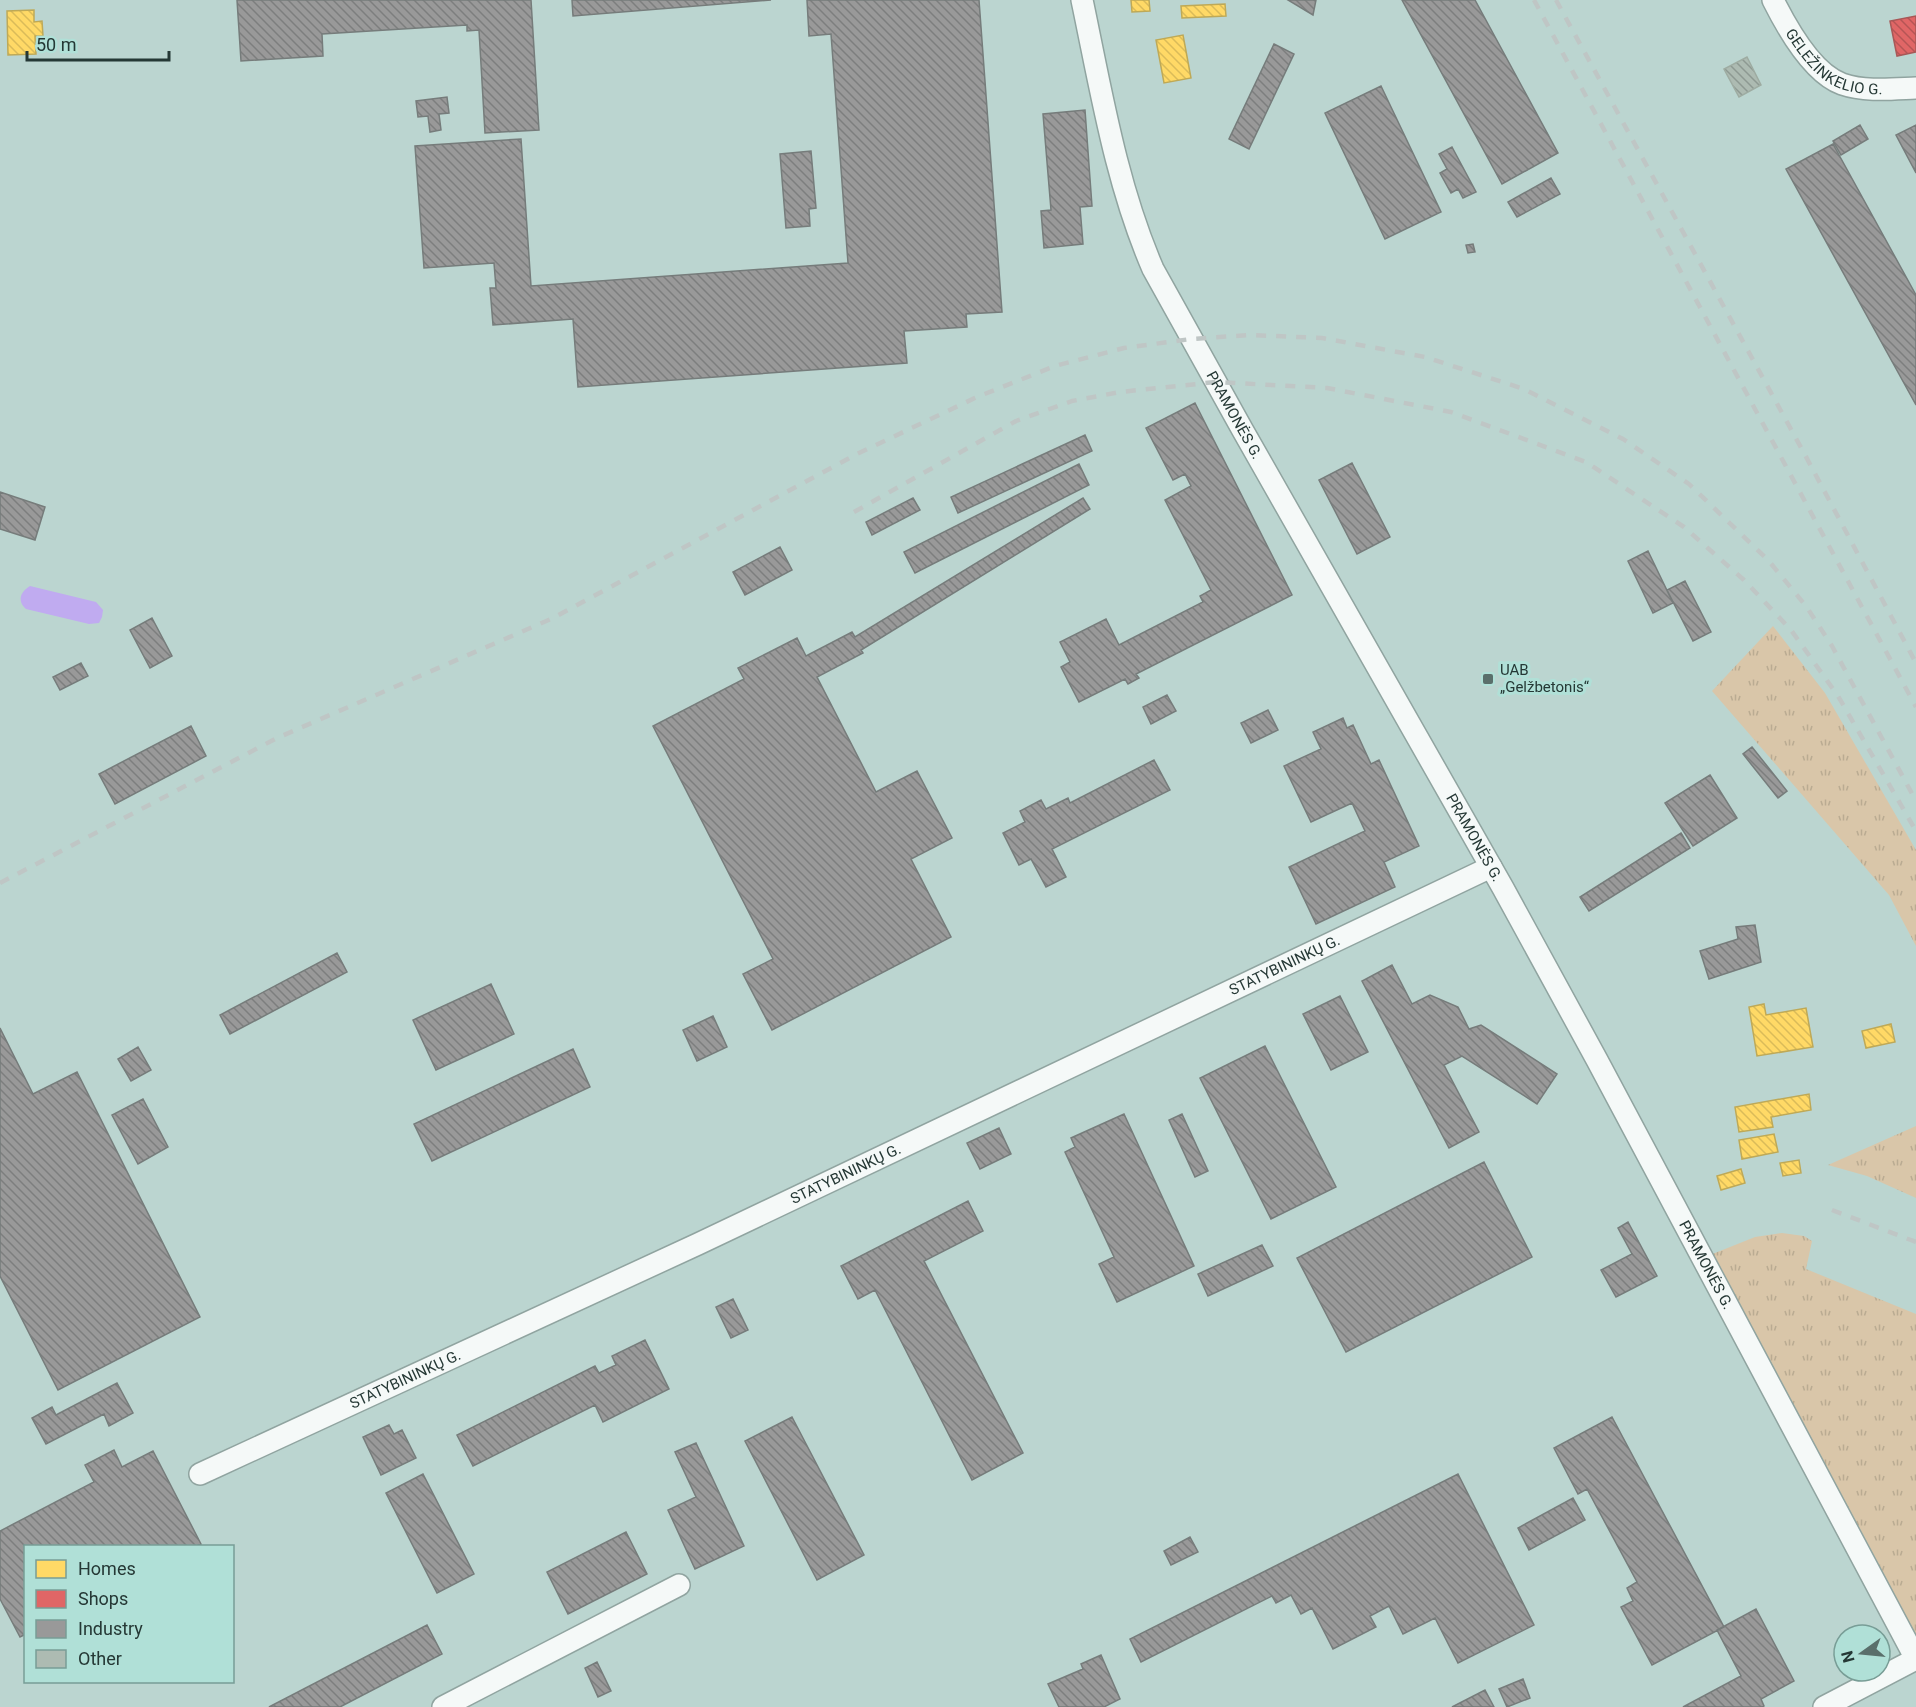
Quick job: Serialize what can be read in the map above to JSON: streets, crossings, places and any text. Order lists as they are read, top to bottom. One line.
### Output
{"streets":{"street":["GELEŽINKELIO G.","PRAMONĖS G.","STATYBININKŲ G."]},"crossings":[["PRAMONĖS G.","STATYBININKŲ G."]],"places":{"transit":["UAB „Gelžbetonis“"]},"legend":["Homes","Shops","Industry","Other"],"scale_bar":"50 m","north":"left"}
